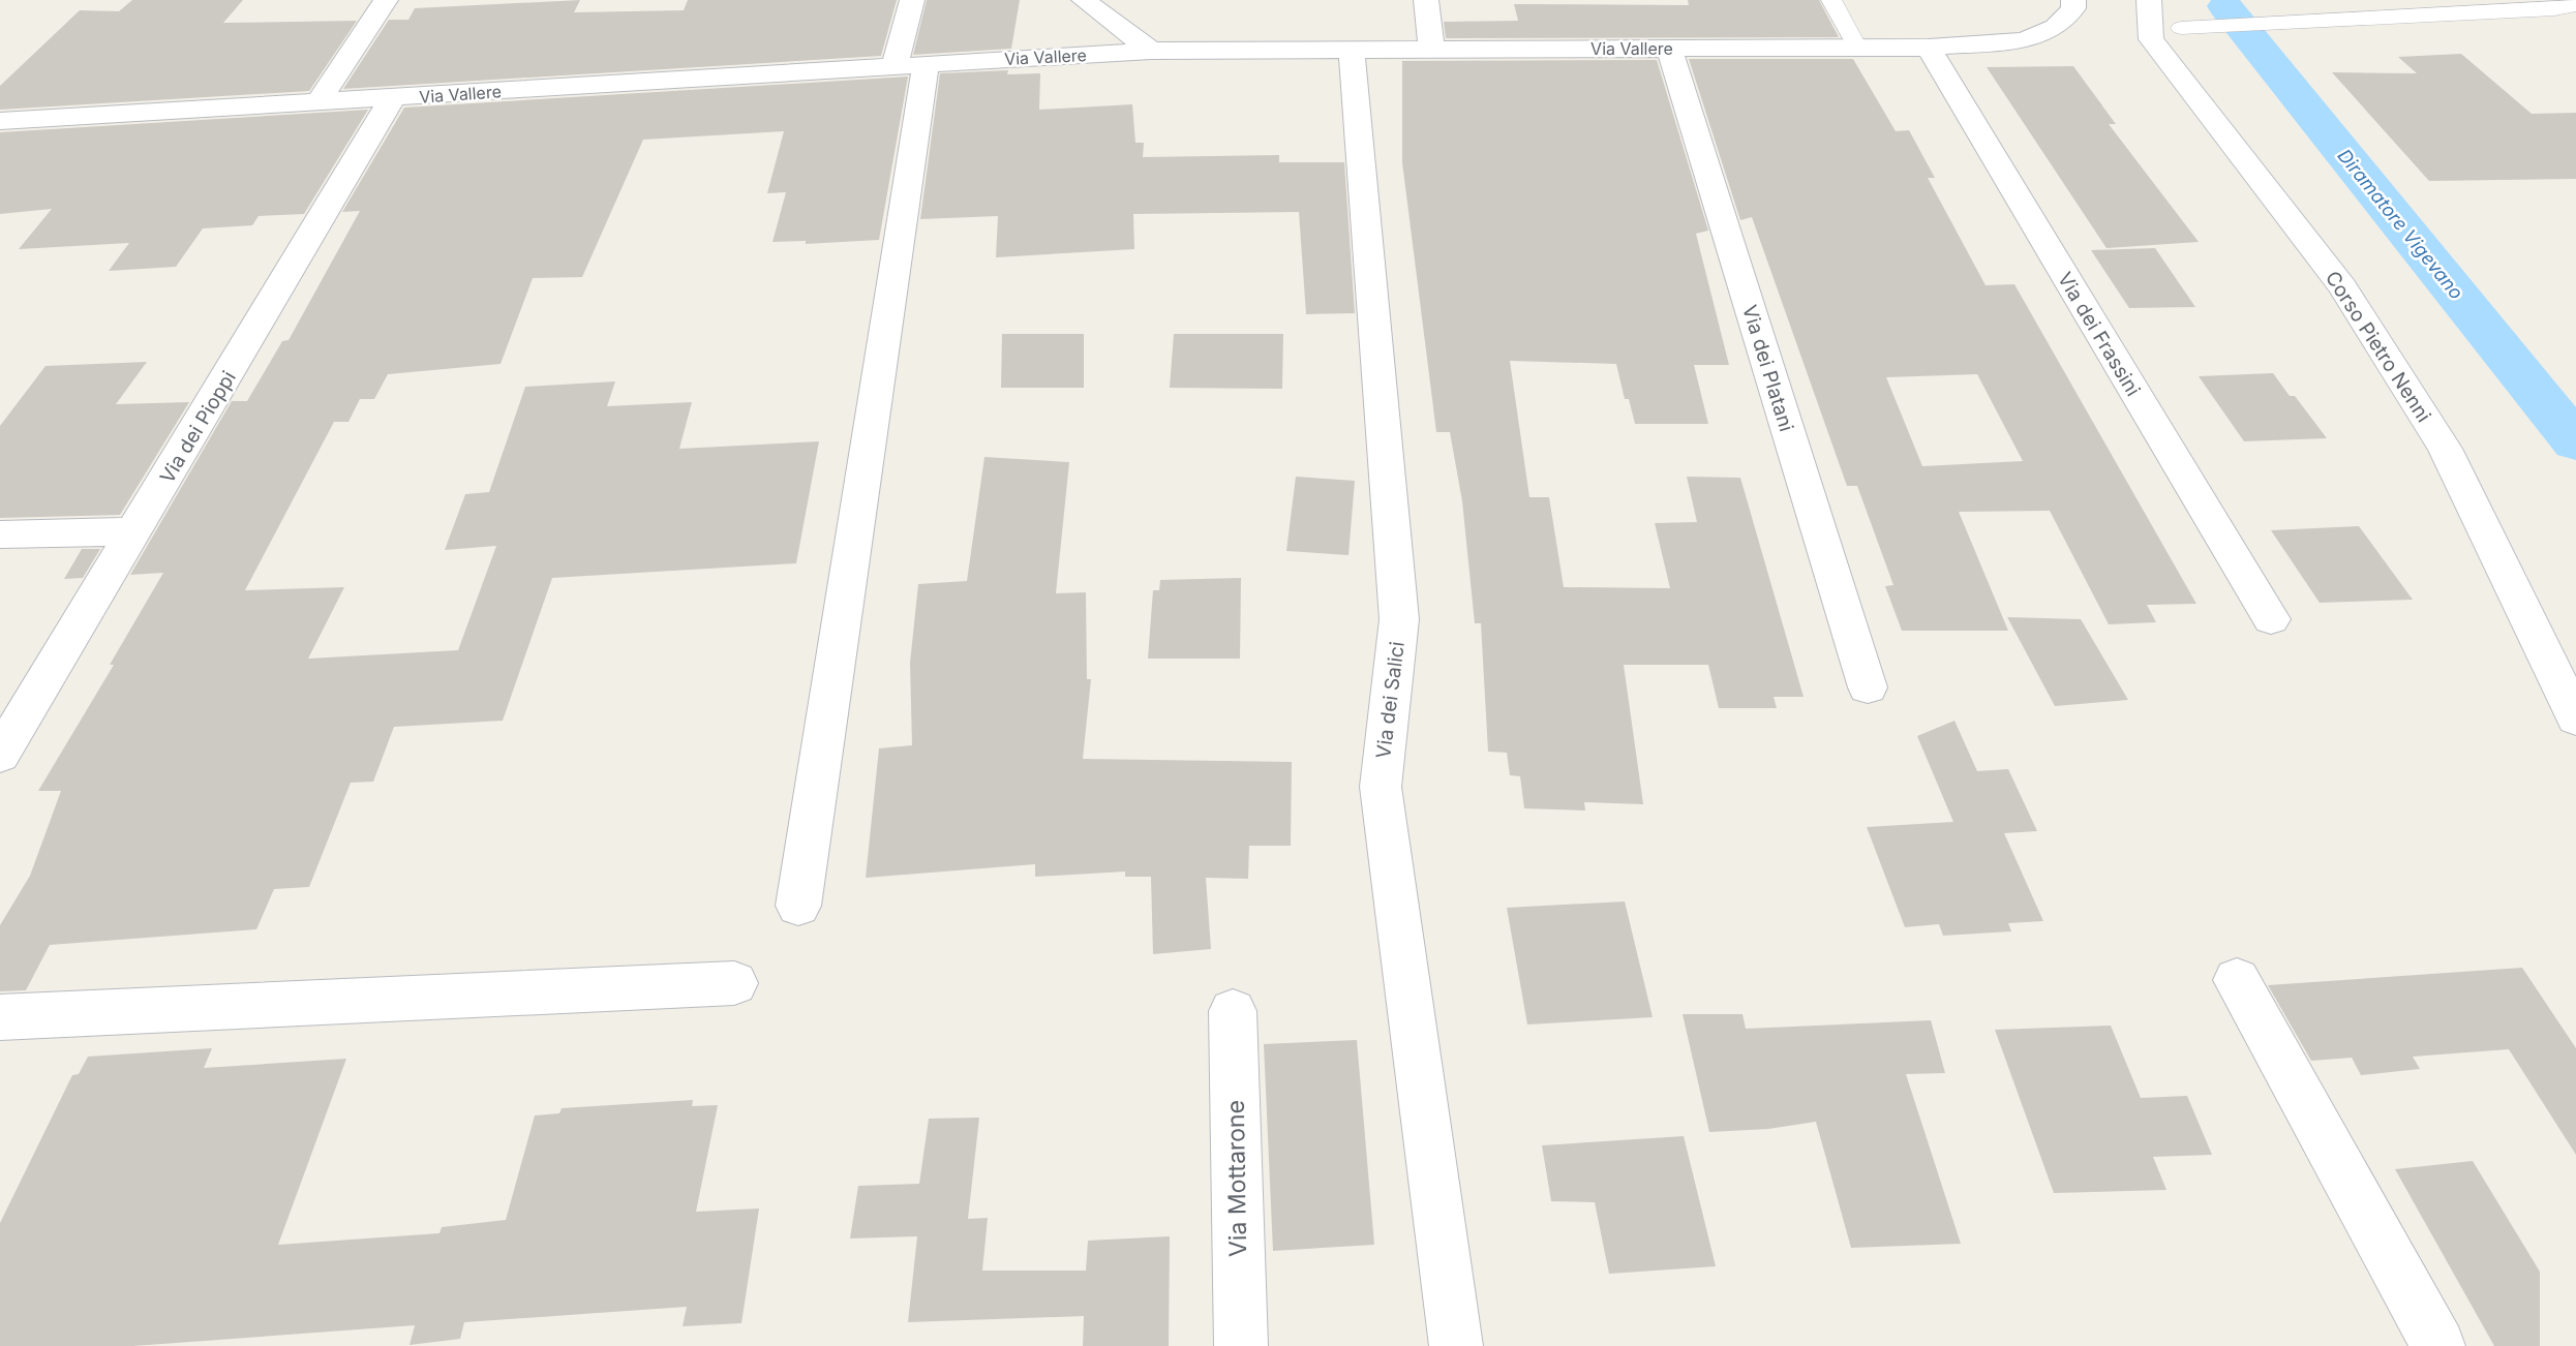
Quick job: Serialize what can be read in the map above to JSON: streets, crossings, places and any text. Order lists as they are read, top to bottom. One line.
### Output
{"streets":{"street":["Via Vallere","Via dei Frassini","Corso Pietro Nenni","Via dei Platani","Via dei Pioppi","Via dei Salici","Via Mottarone"]},"crossings":[["Via Vallere","Via dei Frassini"],["Via Vallere","Via dei Platani"],["Via Vallere","Via dei Pioppi"],["Via Vallere","Via dei Salici"]],"water":["Diramatore Vigevano"]}
